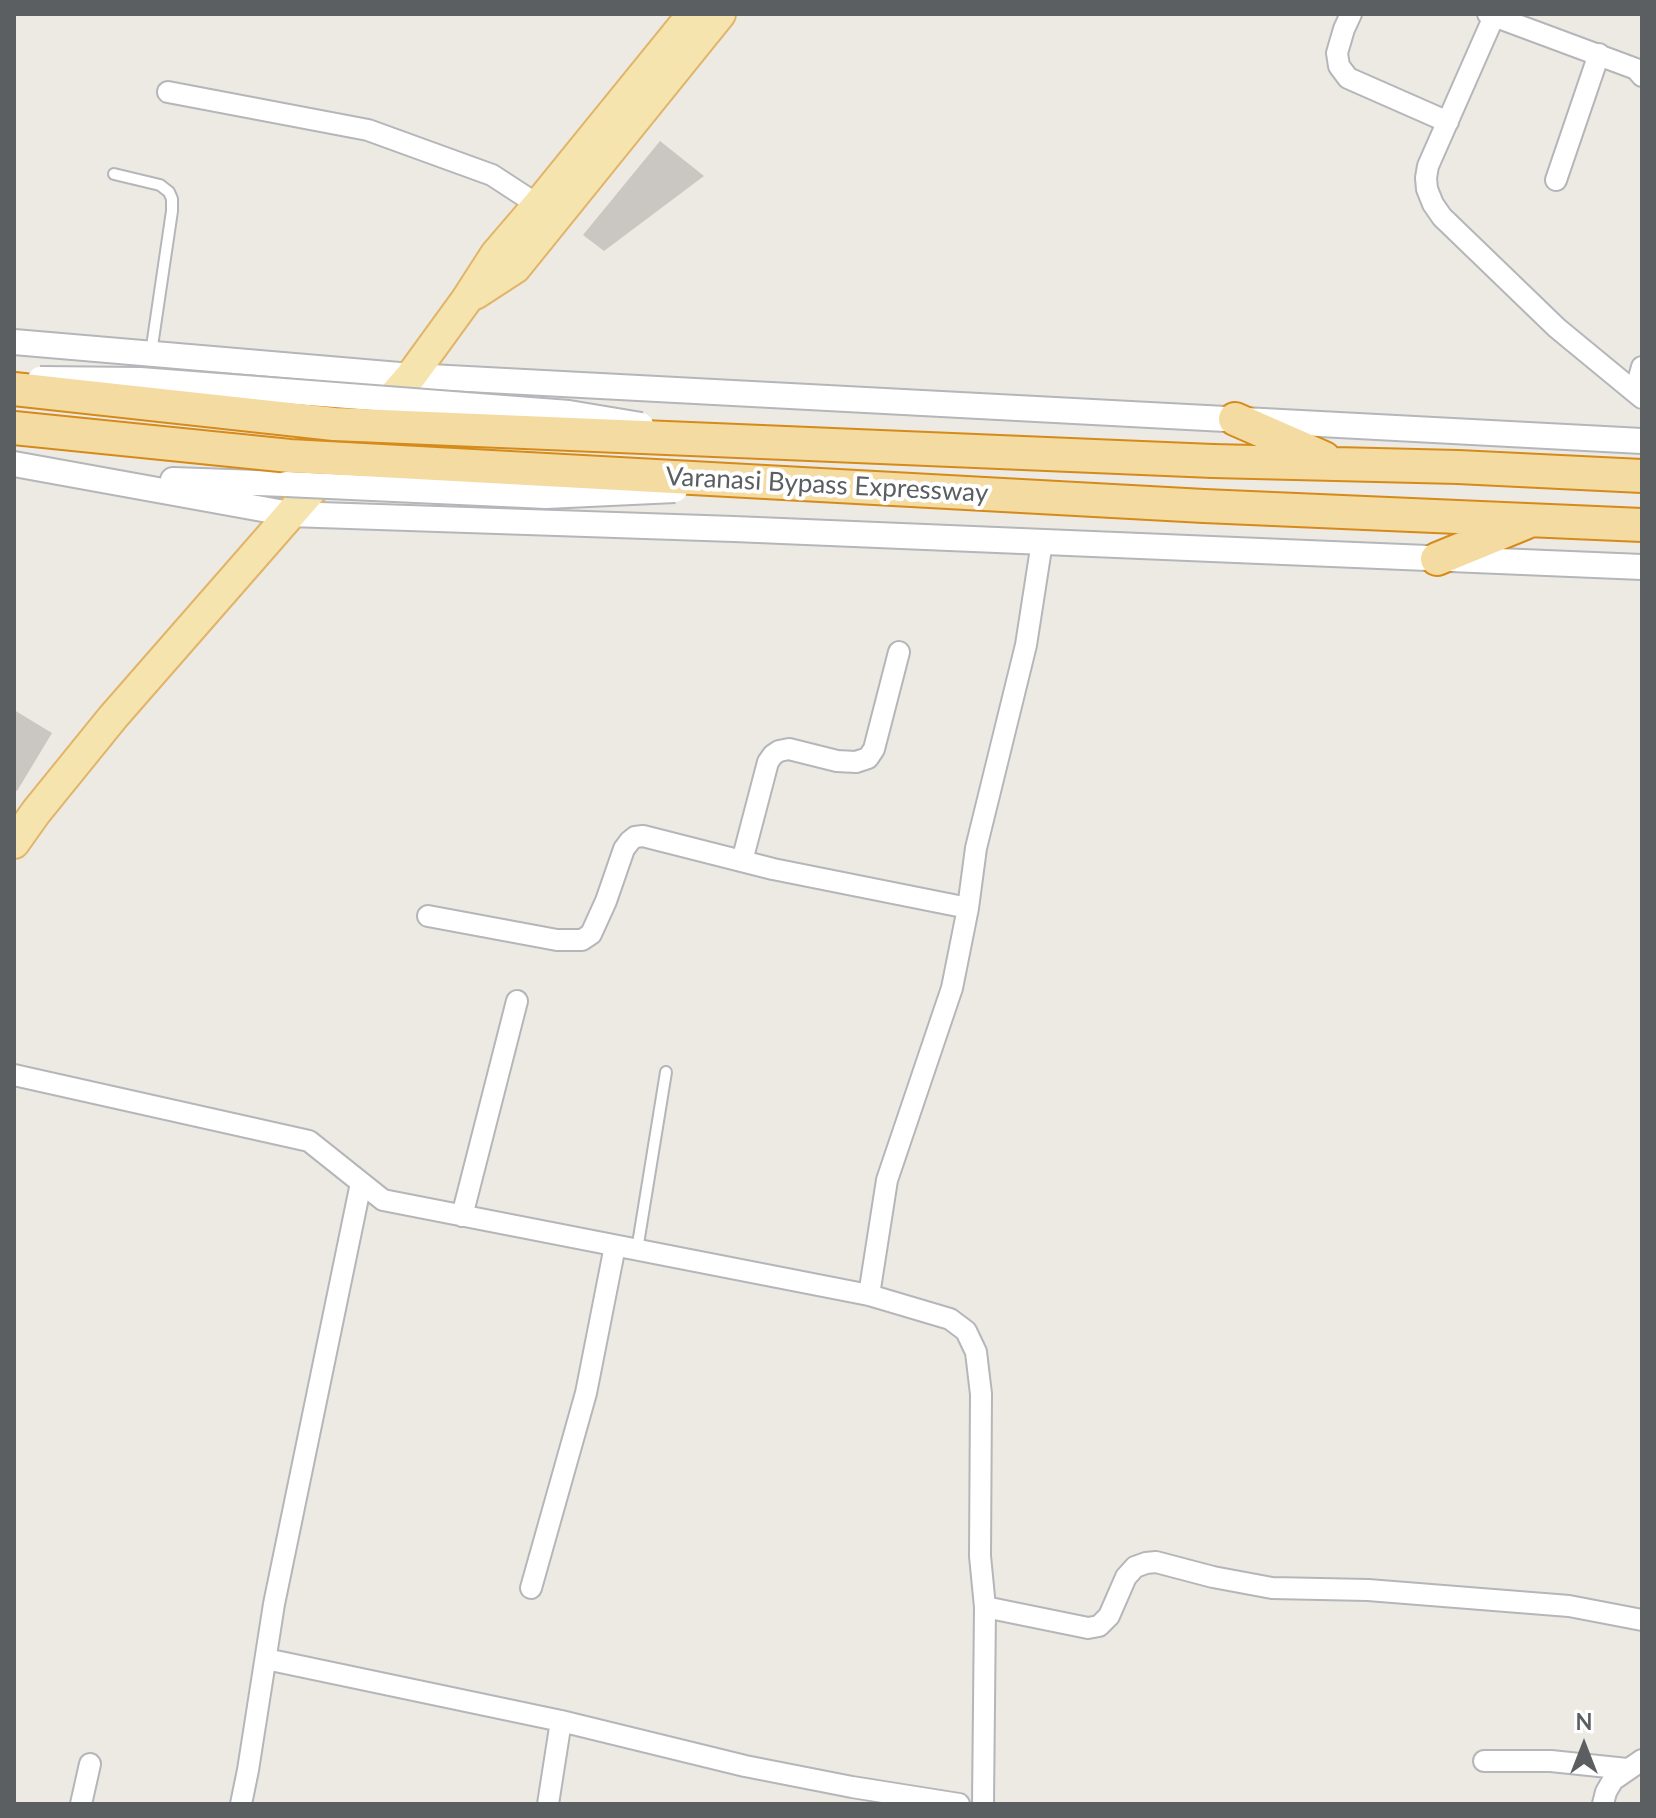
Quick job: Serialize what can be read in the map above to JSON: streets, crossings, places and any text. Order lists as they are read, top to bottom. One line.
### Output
{"streets":{"highway":["Varanasi Bypass Expressway"]},"north":"top"}
